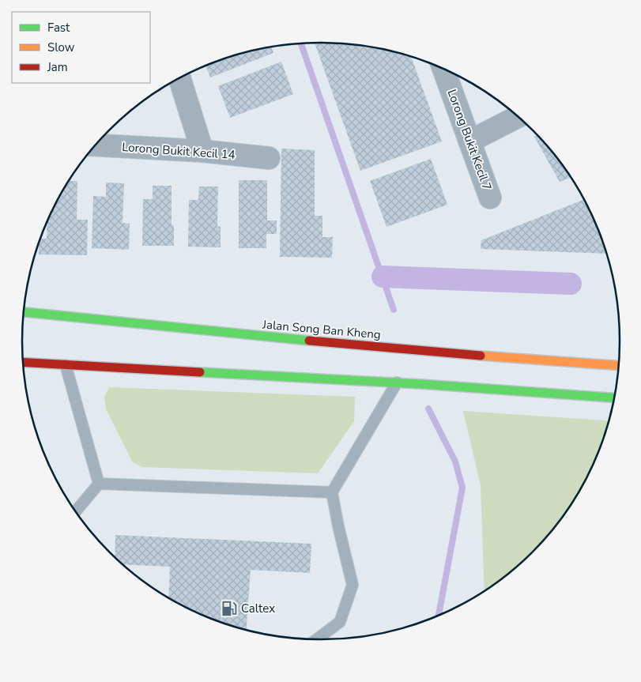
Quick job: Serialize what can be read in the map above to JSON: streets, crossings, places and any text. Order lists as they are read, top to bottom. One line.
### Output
{"streets":{"main road":["Jalan Song Ban Kheng"],"street":["Lorong Bukit Kecil 7","Lorong Bukit Kecil 14"]},"places":{"fuel station":["Caltex"]},"legend":["Fast","Slow","Jam"]}
